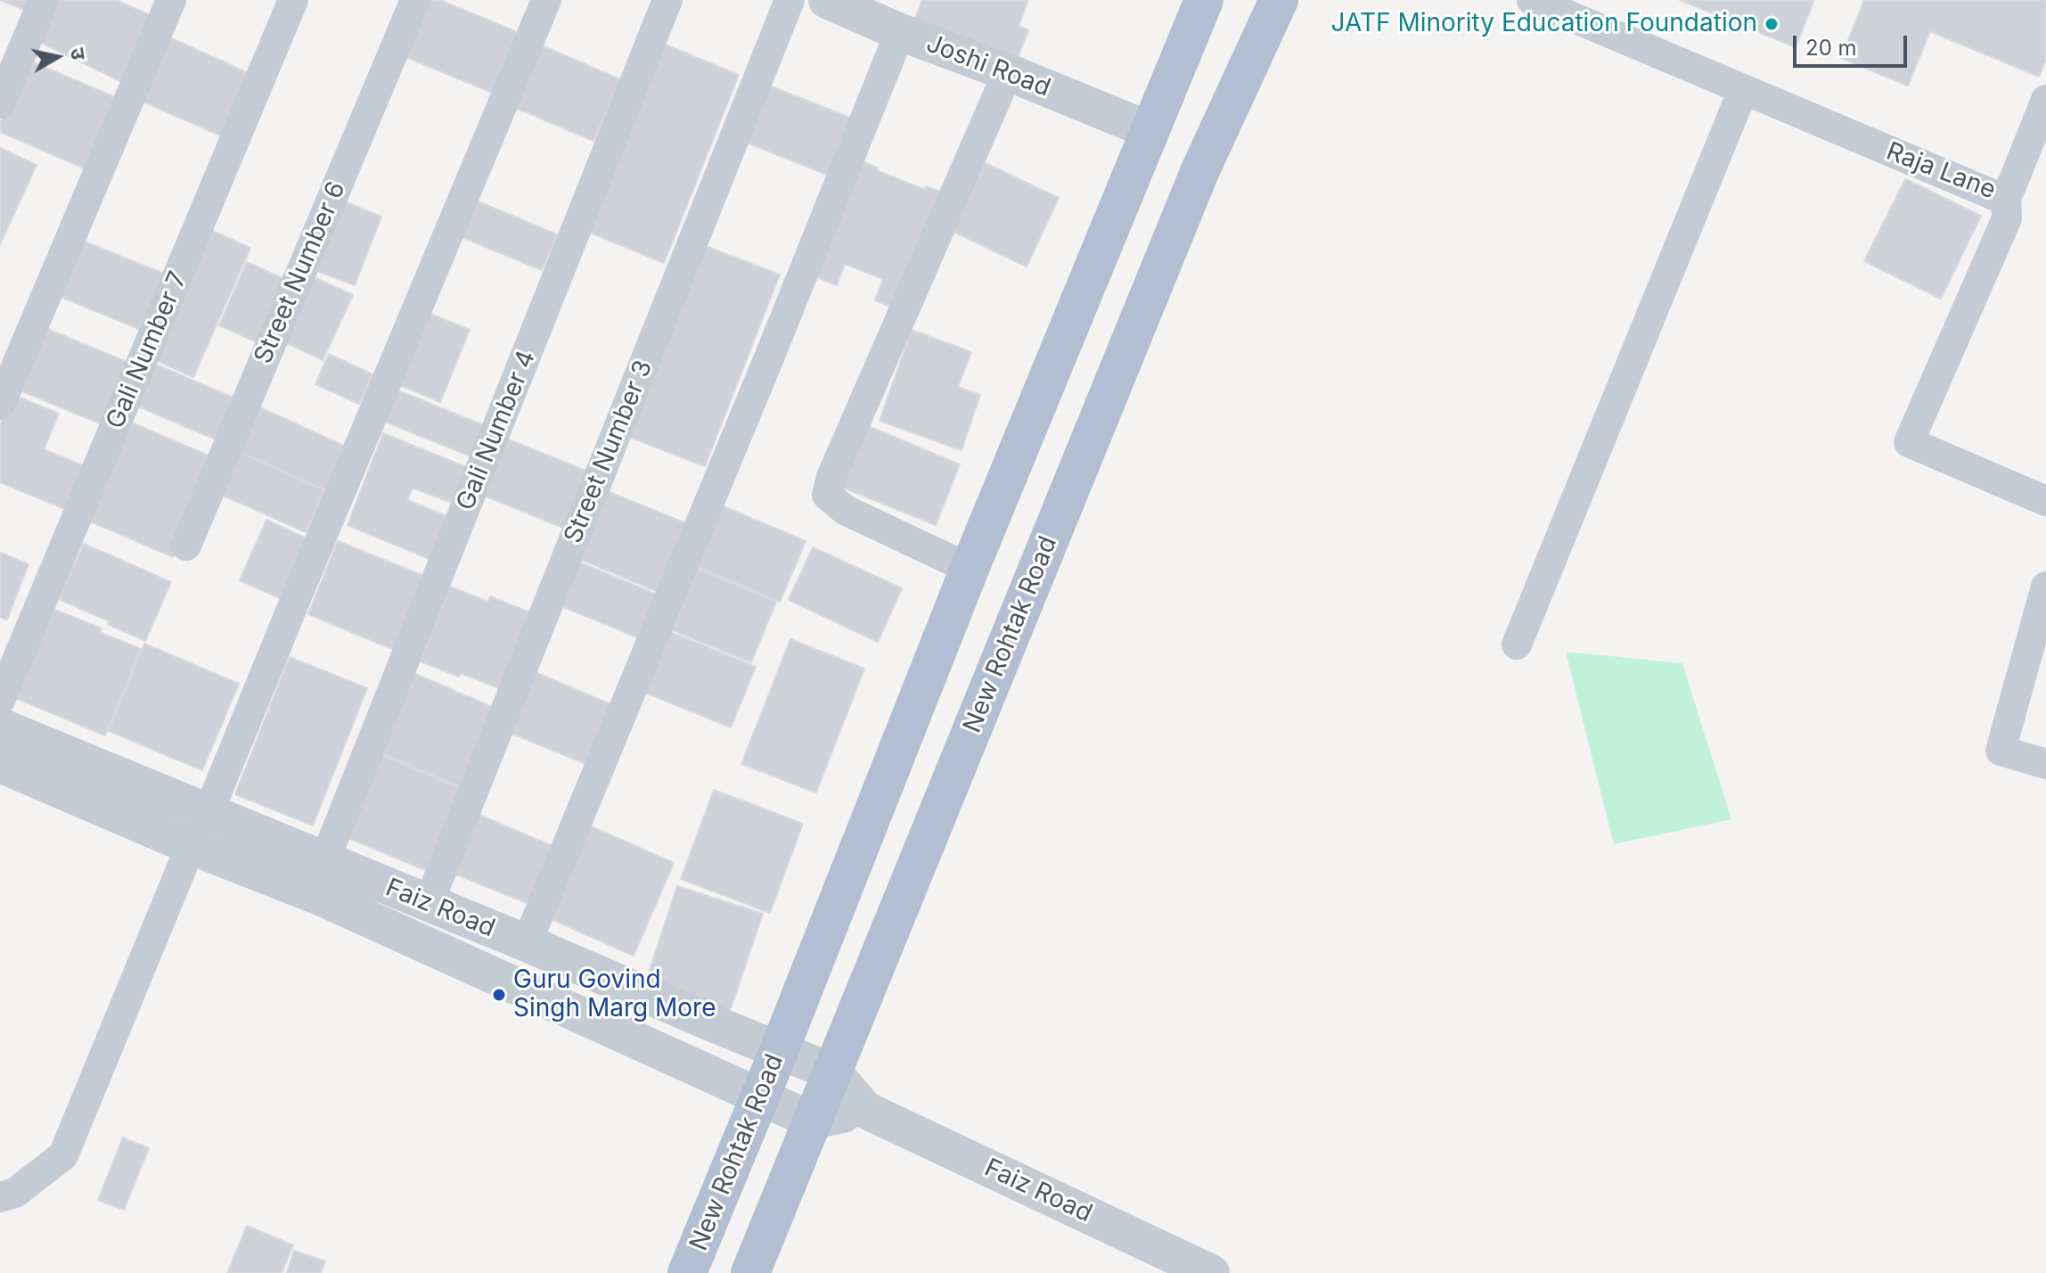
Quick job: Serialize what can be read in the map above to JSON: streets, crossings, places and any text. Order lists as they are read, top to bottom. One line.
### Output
{"streets":{"main road":["New Rohtak Road"],"street":["Joshi Road","Raja Lane","Street Number 6","Gali Number 7","Gali Number 4","Street Number 3","Faiz Road"]},"crossings":[["Joshi Road","New Rohtak Road"],["Gali Number 4","Faiz Road"],["Street Number 3","Faiz Road"],["New Rohtak Road","Faiz Road"]],"places":["JATF Minority Education Foundation","Guru Govind Singh Marg More"],"scale_bar":"20 m","north":"right"}
